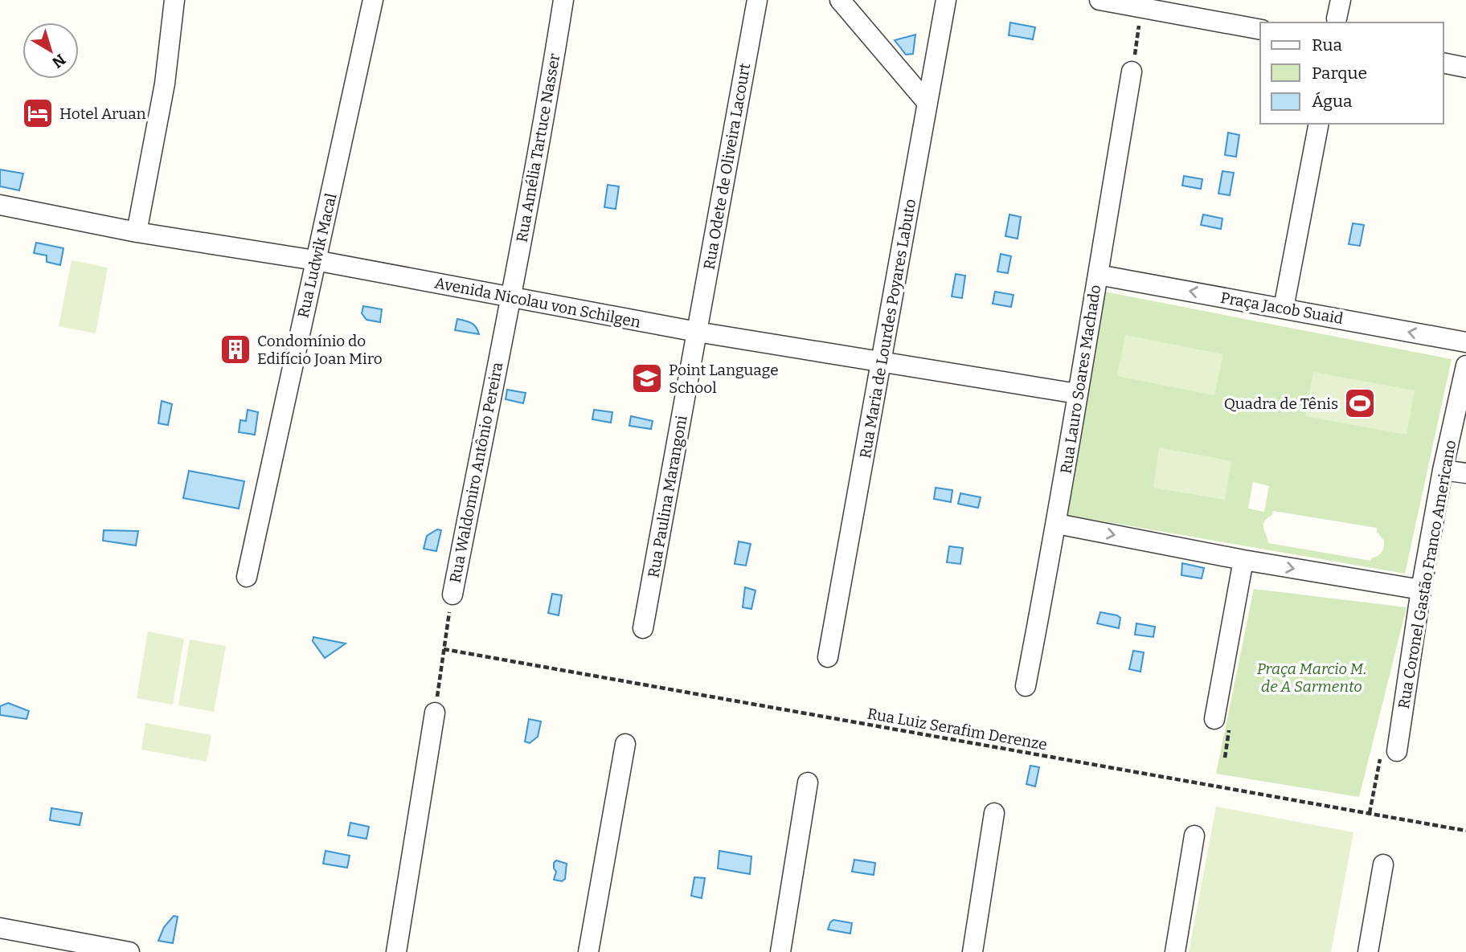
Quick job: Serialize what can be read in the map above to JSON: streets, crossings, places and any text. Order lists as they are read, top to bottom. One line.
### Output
{"streets":{"street":["Rua Amélia Tartuce Nasser","Rua Odete de Oliveira Lacourt","Rua Ludwik Macal","Avenida Nicolau von Schilgen","Praça Jacob Suaid","Rua Maria de Lourdes Poyares Labuto","Rua Lauro Soares Machado","Rua Waldomiro Antônio Pereira","Rua Paulina Marangoni","Rua Coronel Gastão Franco Americano"],"path":["Rua Luiz Serafim Derenze"]},"crossings":[["Rua Amélia Tartuce Nasser","Avenida Nicolau von Schilgen"],["Rua Amélia Tartuce Nasser","Rua Waldomiro Antônio Pereira"],["Rua Odete de Oliveira Lacourt","Avenida Nicolau von Schilgen"],["Rua Odete de Oliveira Lacourt","Rua Paulina Marangoni"],["Rua Ludwik Macal","Avenida Nicolau von Schilgen"],["Avenida Nicolau von Schilgen","Rua Maria de Lourdes Poyares Labuto"],["Avenida Nicolau von Schilgen","Rua Lauro Soares Machado"],["Avenida Nicolau von Schilgen","Rua Waldomiro Antônio Pereira"],["Avenida Nicolau von Schilgen","Rua Paulina Marangoni"],["Praça Jacob Suaid","Rua Lauro Soares Machado"],["Rua Waldomiro Antônio Pereira","Rua Luiz Serafim Derenze"]],"one_way":["Praça Jacob Suaid"],"parks":["Praça Marcio M. de A Sarmento"],"places":{"hotel":["Hotel Aruan"],"building":["Condomínio do Edifício Joan Miro"],"school or university":["Point Language School"],"sports":["Quadra de Tênis"]},"legend":["Rua","Parque","Água"],"north":"bottom right"}
